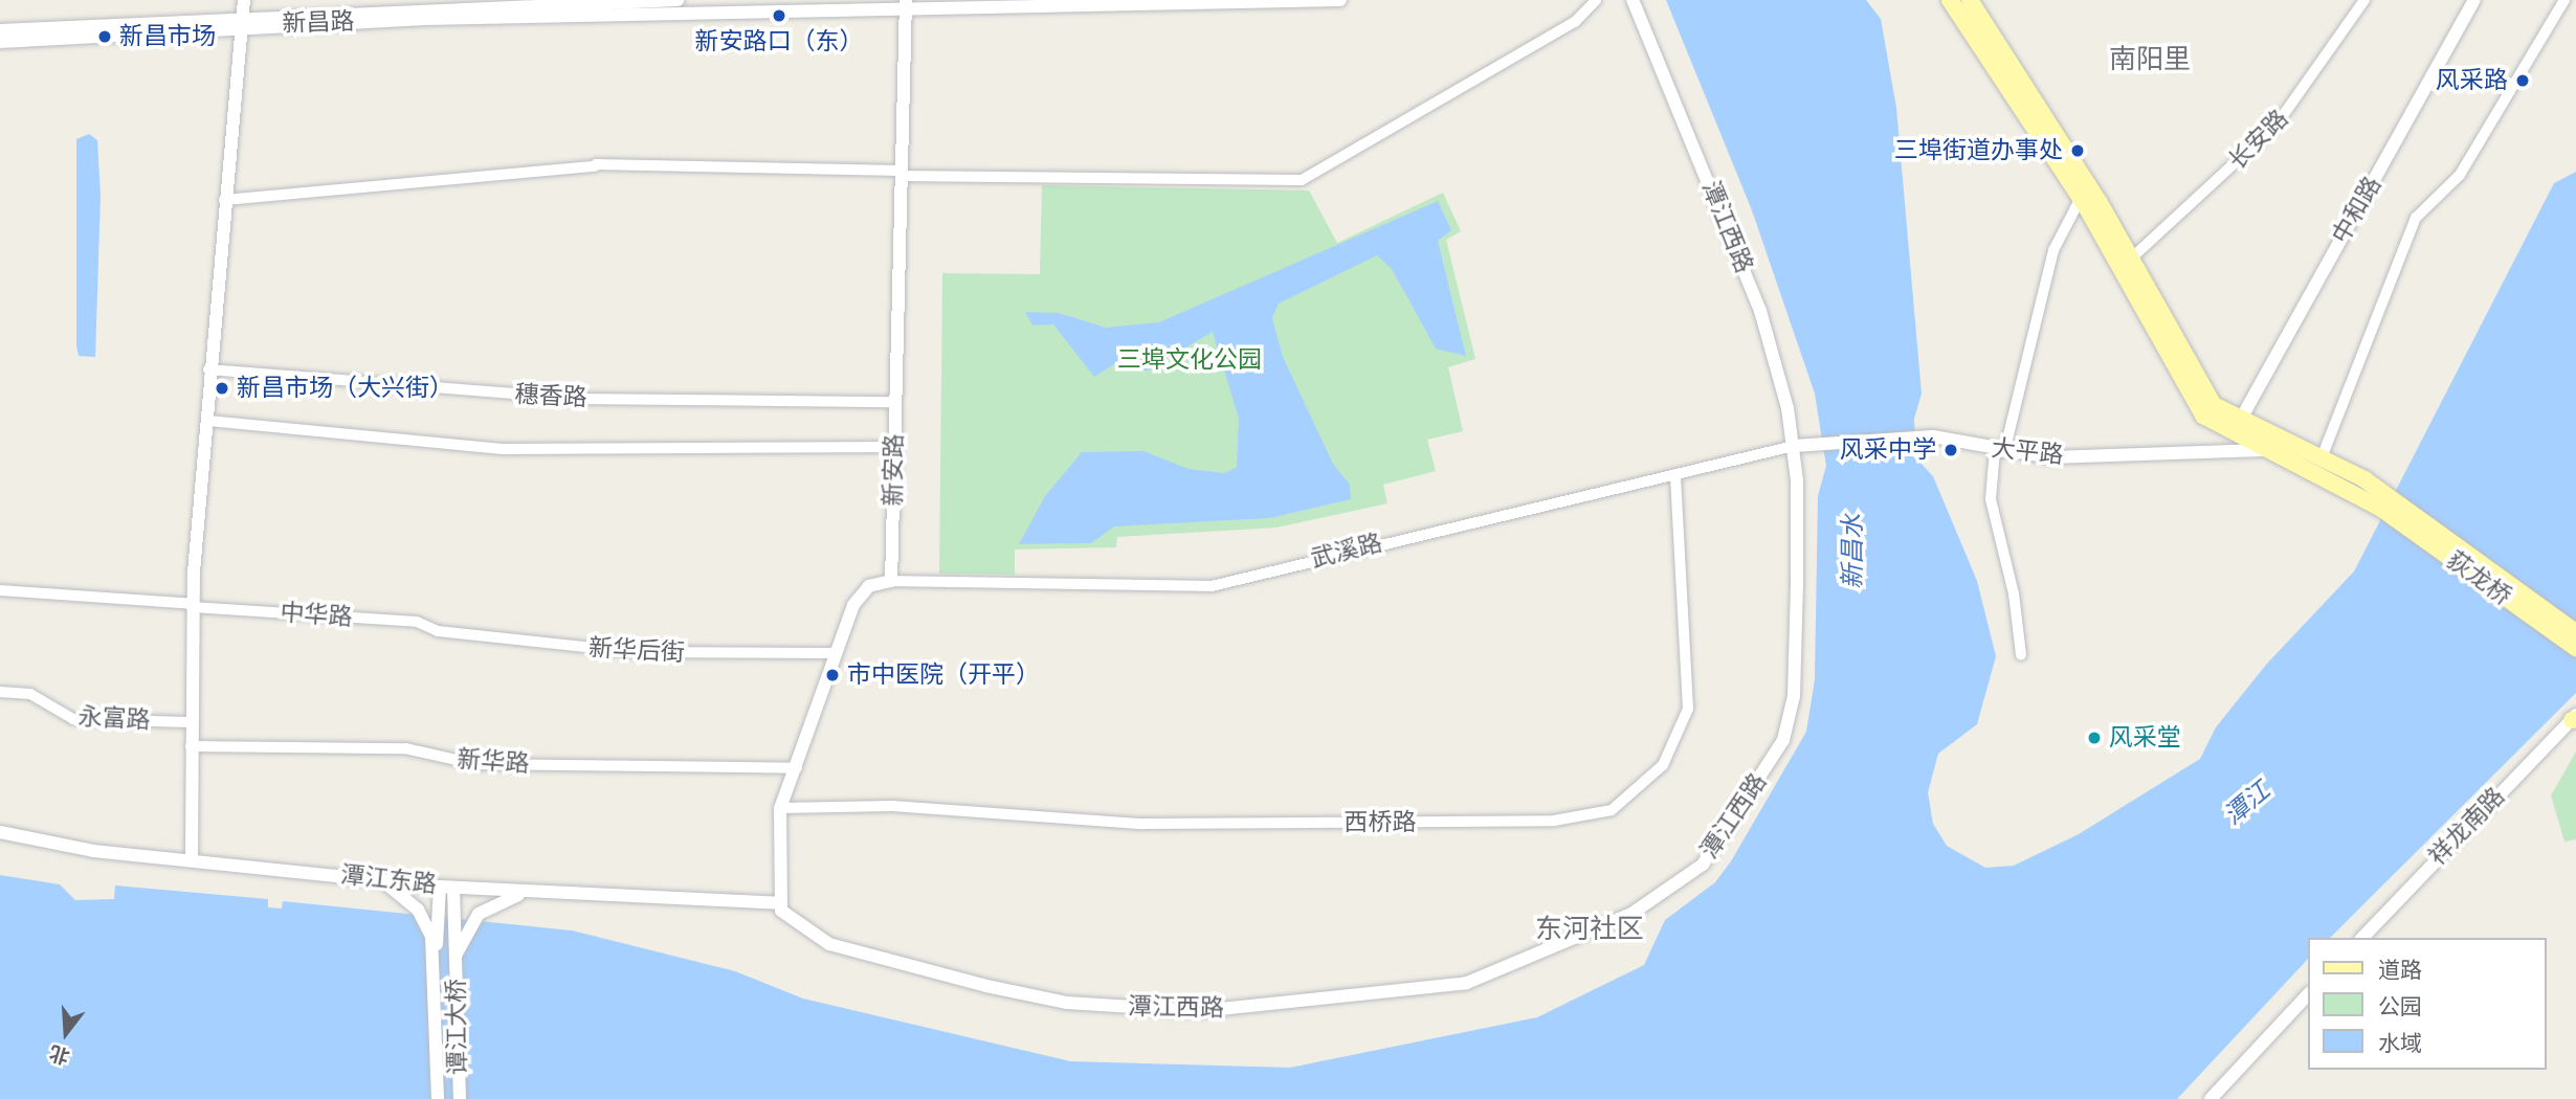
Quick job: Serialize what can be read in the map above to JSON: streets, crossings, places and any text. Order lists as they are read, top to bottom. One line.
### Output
{"streets":{"main road":["荻龙桥"],"street":["新昌路","长安路","中和路","潭江西路","穗香路","大平路","新安路","武溪路","中华路","新华后街","永富路","新华路","西桥路","祥龙南路","潭江东路","谭江大桥"]},"crossings":[["新昌路","新安路"],["潭江西路","大平路"],["潭江西路","武溪路"],["潭江西路","潭江东路"],["穗香路","新安路"],["大平路","武溪路"],["新安路","武溪路"],["武溪路","西桥路"],["中华路","新华后街"],["潭江东路","谭江大桥"]],"districts":["南阳里","东河社区"],"water":["新昌水","潭江"],"parks":["三埠文化公园"],"places":["新安路口（东）","新昌市场","风采路","三埠街道办事处","新昌市场（大兴街）","风采中学","市中医院（开平）","风采堂"],"legend":["道路","公园","水域"],"north":"bottom"}
